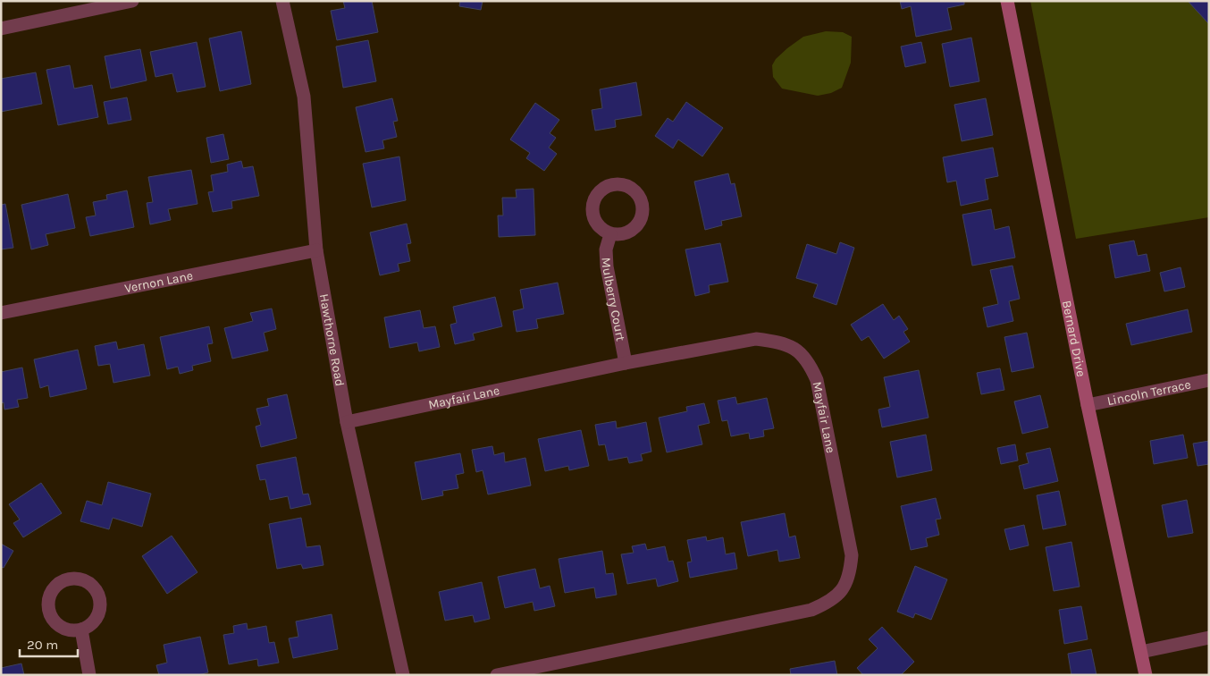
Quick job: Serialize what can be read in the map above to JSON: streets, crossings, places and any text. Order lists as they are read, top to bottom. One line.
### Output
{"streets":{"street":["Vernon Lane","Mulberry Court","Bernard Drive","Hawthorne Road","Lincoln Terrace","Mayfair Lane"]},"crossings":[["Vernon Lane","Hawthorne Road"],["Mulberry Court","Mayfair Lane"],["Bernard Drive","Lincoln Terrace"],["Hawthorne Road","Mayfair Lane"]],"scale_bar":"20 m"}
